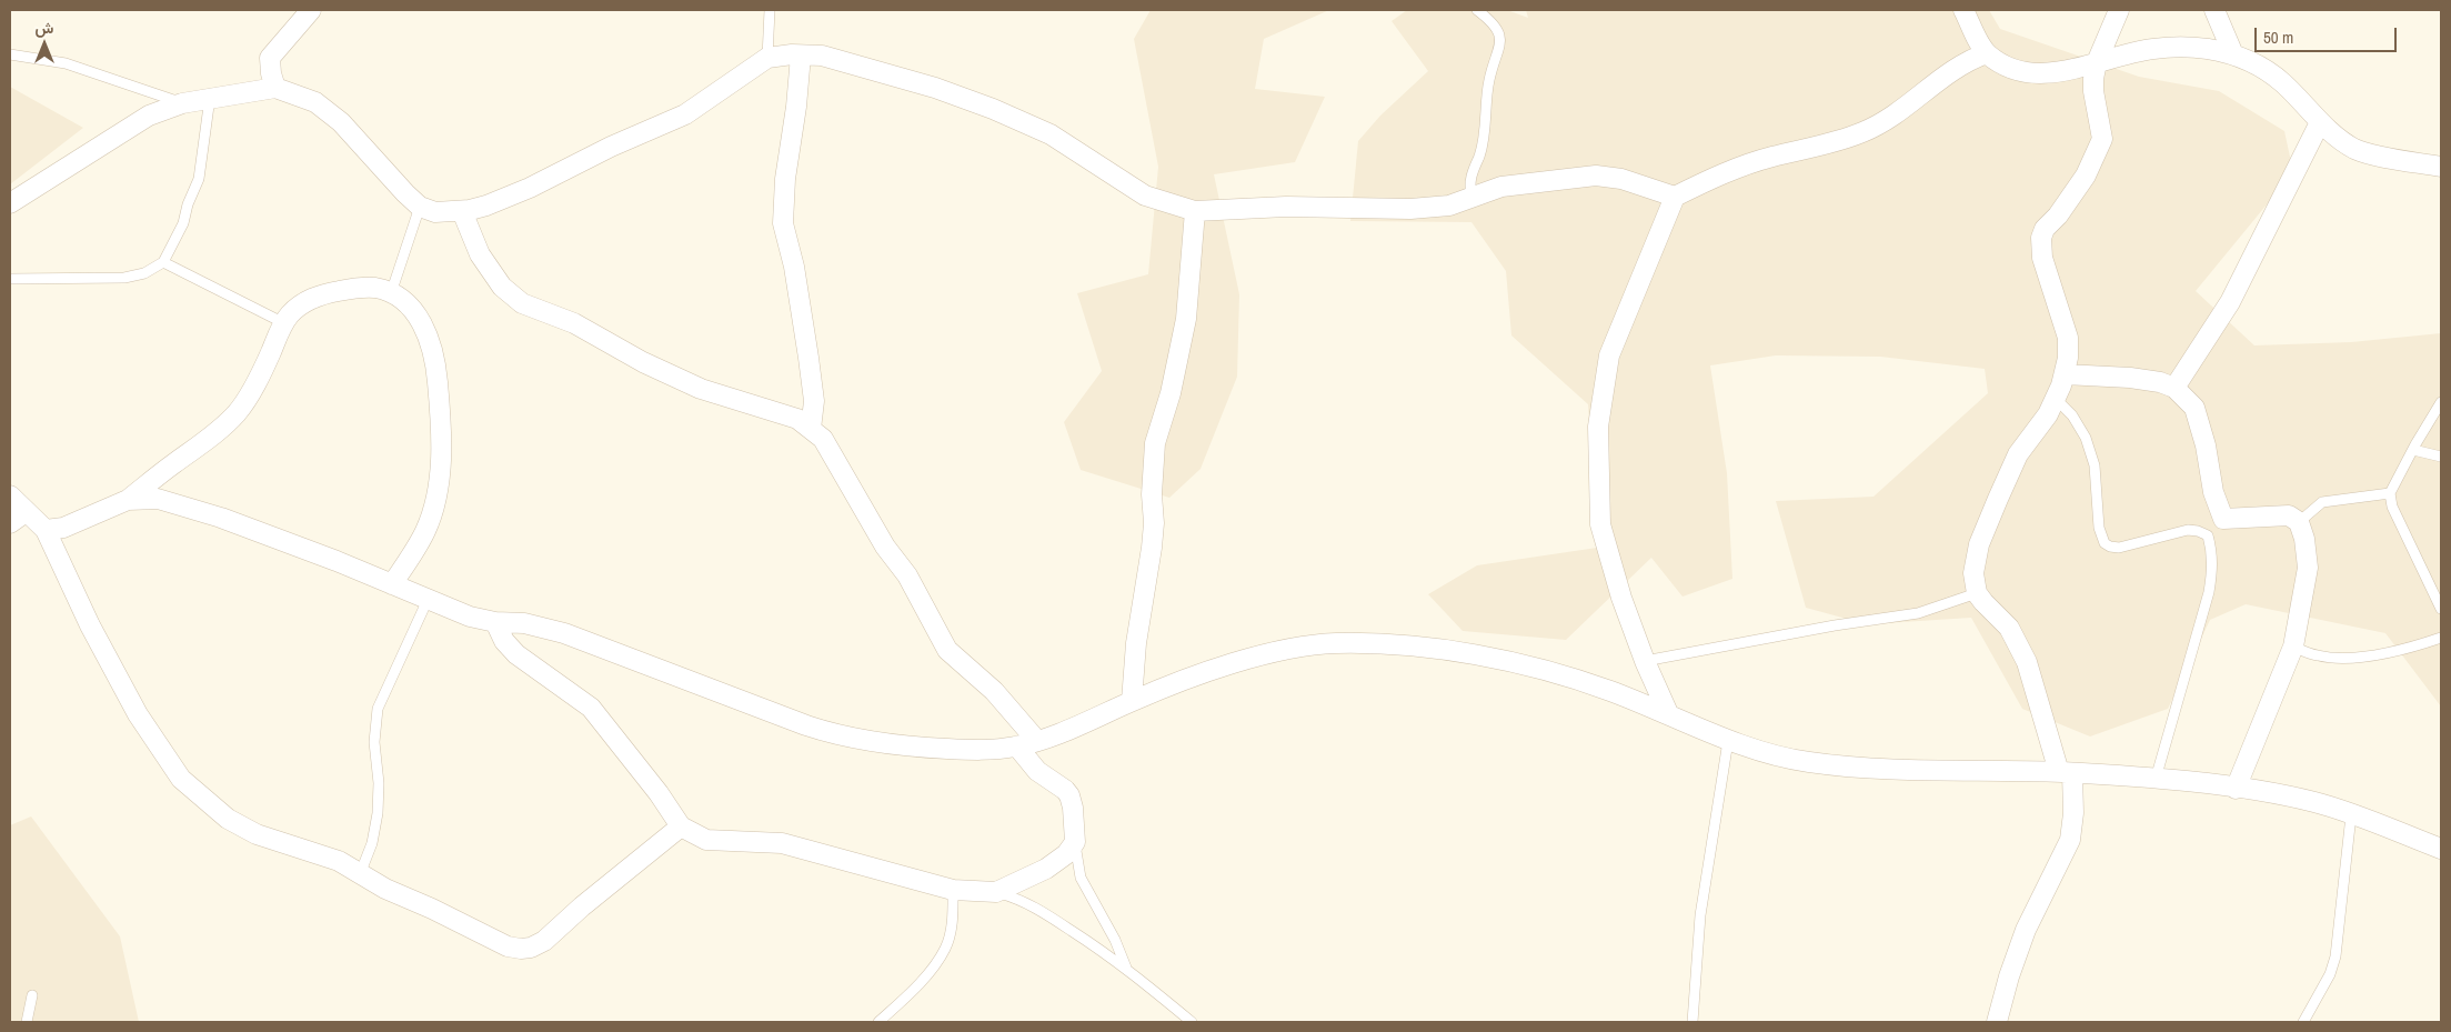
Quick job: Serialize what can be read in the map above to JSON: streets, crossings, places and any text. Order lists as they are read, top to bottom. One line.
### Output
{"scale_bar":"50 m","north":"top"}
